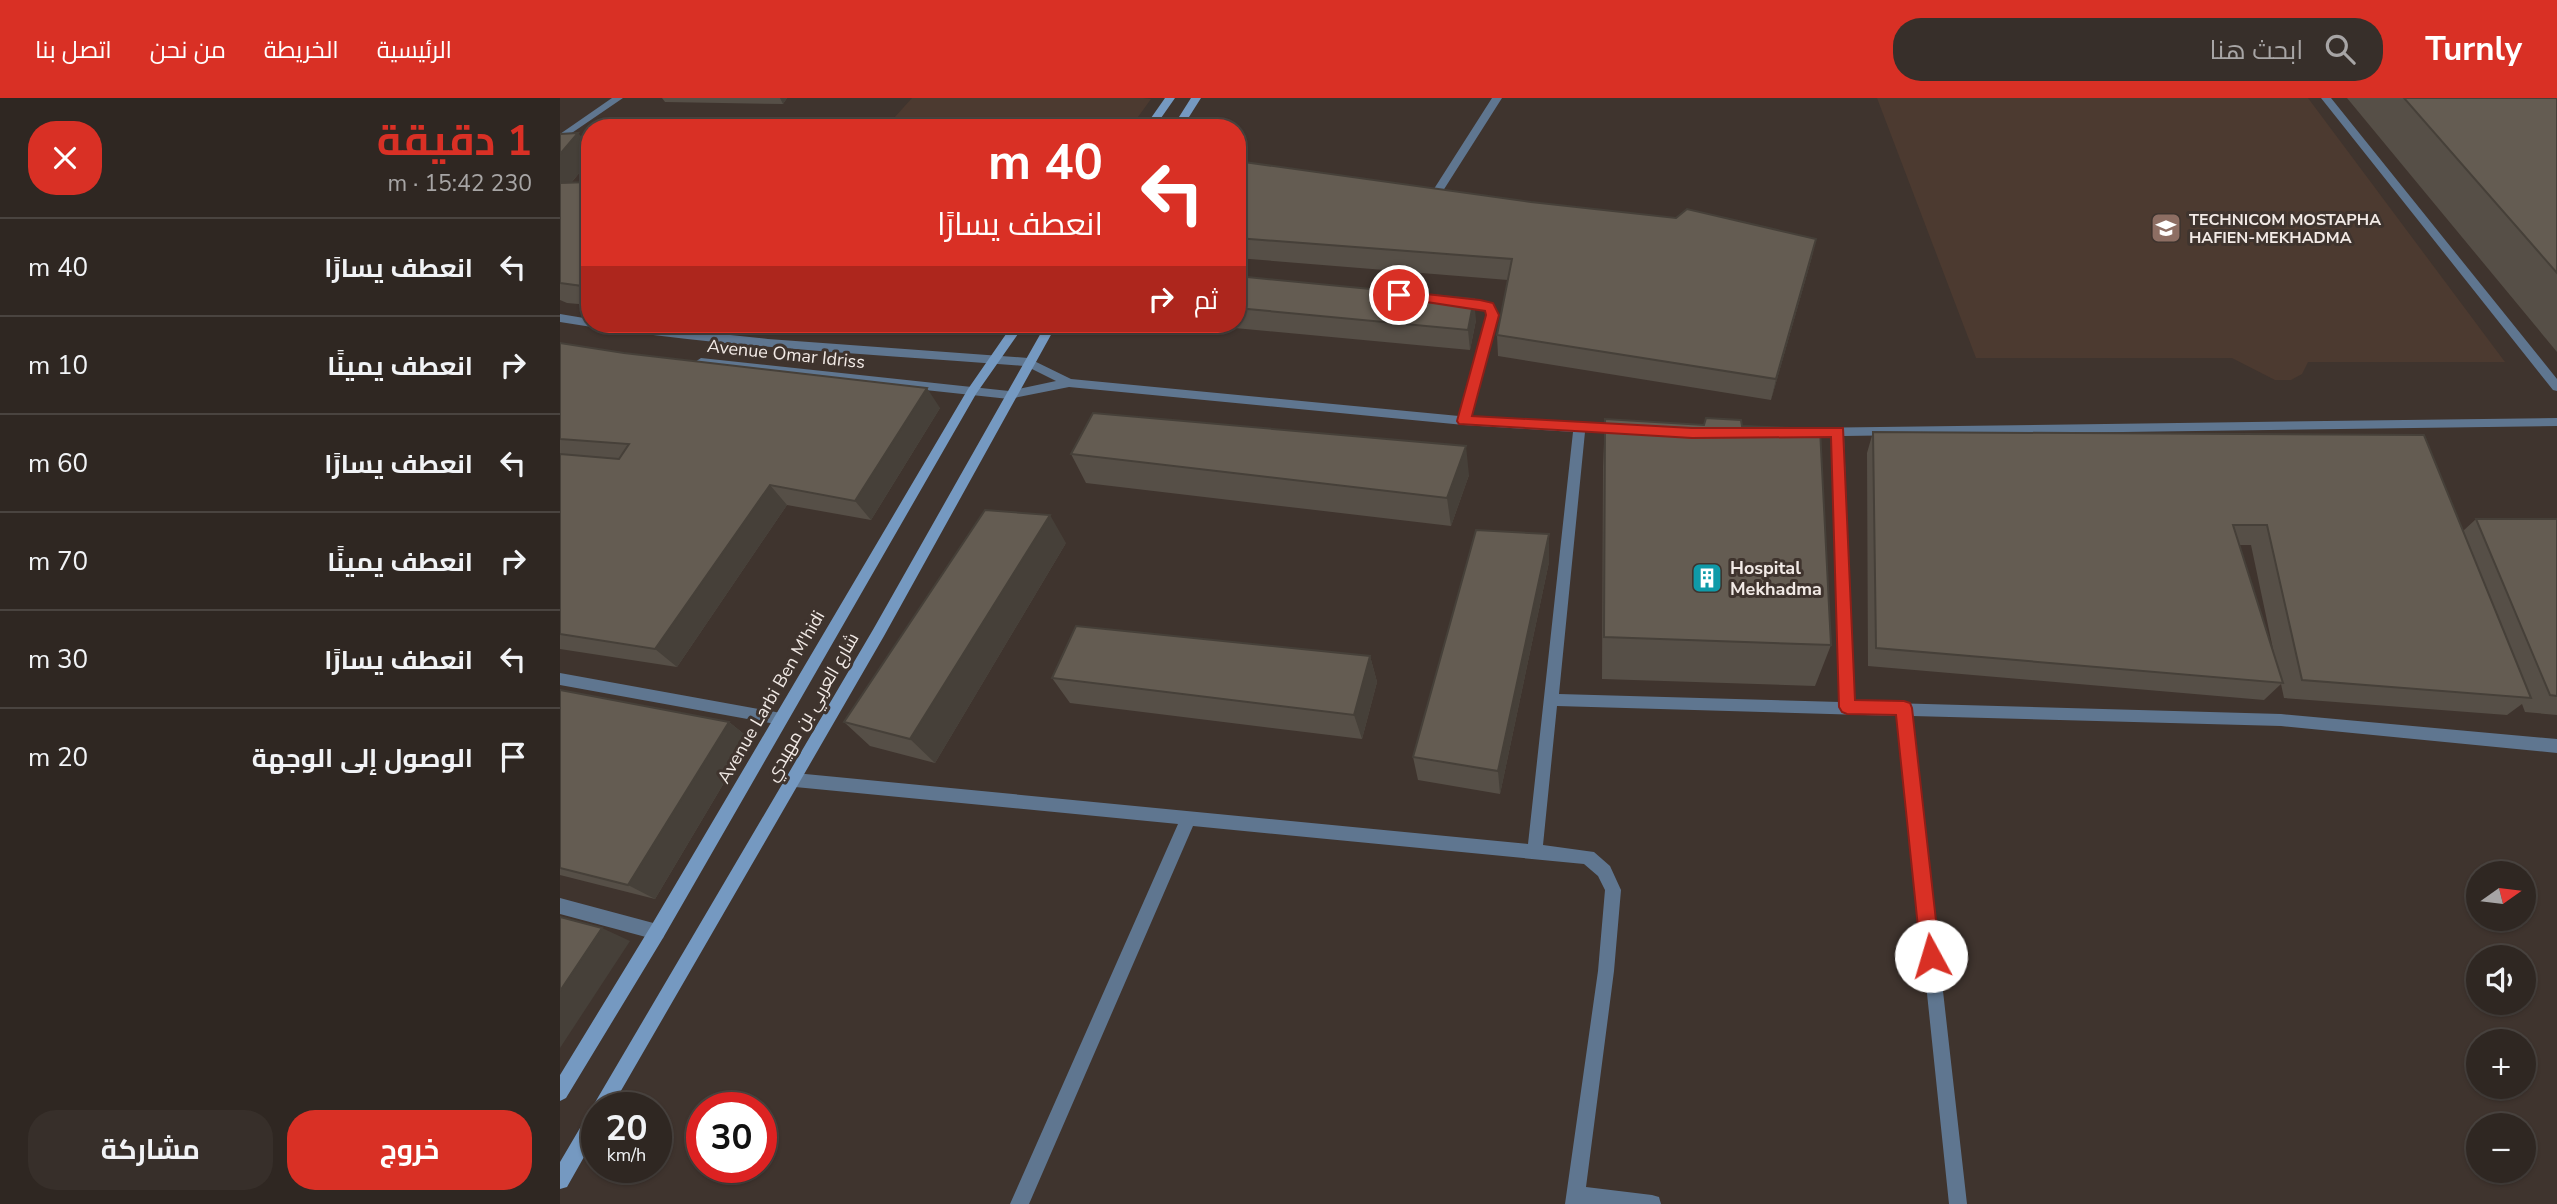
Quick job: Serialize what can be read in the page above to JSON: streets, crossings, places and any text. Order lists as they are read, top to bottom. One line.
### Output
{"streets":{"main road":["Avenue Larbi Ben M'hidi","شارع العربي بن مهيدي"],"street":["Avenue Omar Idriss"]},"crossings":[["Avenue Omar Idriss","Avenue Larbi Ben M'hidi"],["Avenue Omar Idriss","شارع العربي بن مهيدي"]],"places":{"school or university":["TECHNICOM MOSTAPHA HAFIEN-MEKHADMA"],"building":["Hospital Mekhadma"]},"north":"right","page":{"header":"Turnly","search":"ابحث هنا","nav":["الرئيسية","الخريطة","من نحن","اتصل بنا"],"heading":["1 دقيقة","230 m · 15:42"],"turn":["40 m","انعطف يسارًا"],"list":[{"name":"انعطف يسارًا","value":"40 m"},{"name":"انعطف يمينًا","value":"10 m"},{"name":"انعطف يسارًا","value":"60 m"},{"name":"انعطف يمينًا","value":"70 m"},{"name":"انعطف يسارًا","value":"30 m"},{"name":"الوصول إلى الوجهة","value":"20 m"}],"then":"ثم","map_buttons":["+","−"],"speed":"20 km/h","limit":"30","buttons":["خروج","مشاركة"]}}
